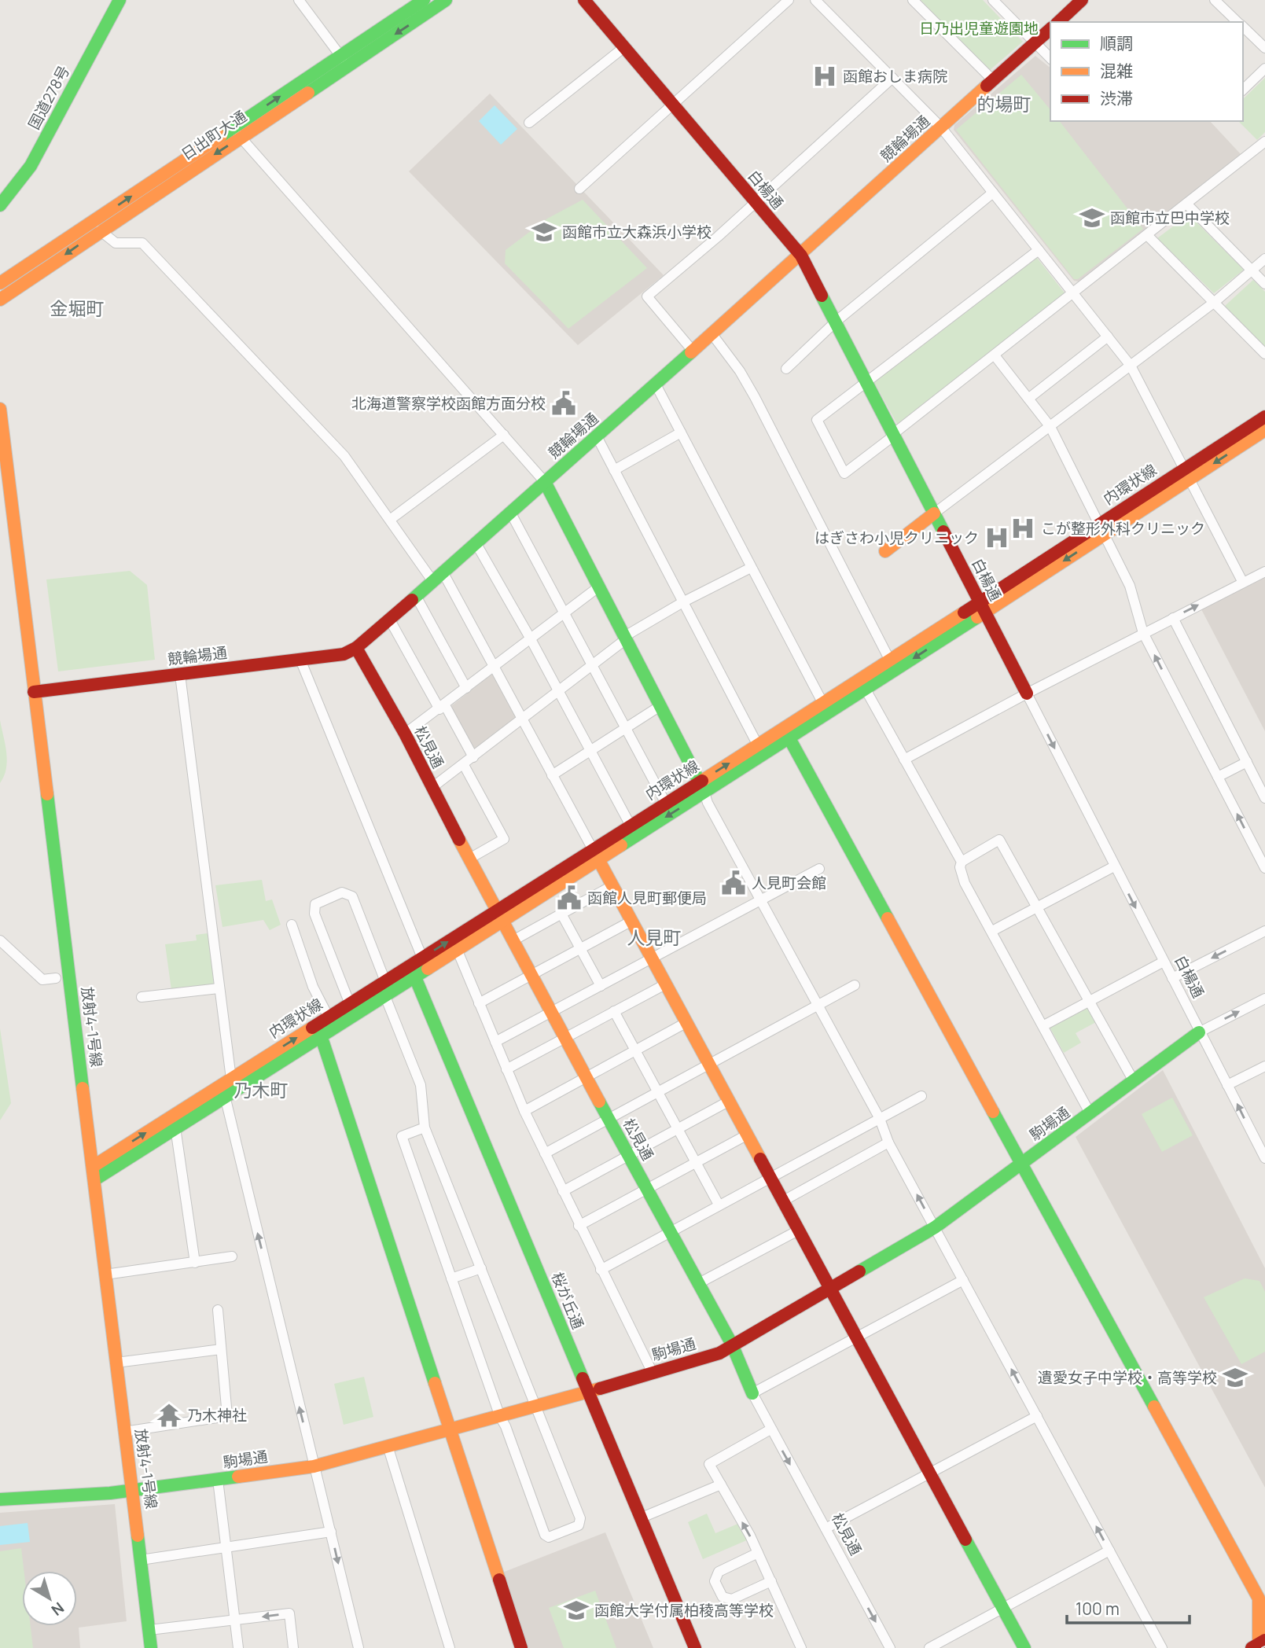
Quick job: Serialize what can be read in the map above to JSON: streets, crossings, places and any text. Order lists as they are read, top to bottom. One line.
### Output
{"streets":{"main road":["国道278号","日出町大通","競輪場通","白楊通","内環状線","松見通","放射4-1号線","駒場通","桜が丘通"]},"crossings":[["競輪場通","白楊通"],["競輪場通","松見通"],["競輪場通","放射4-1号線"],["白楊通","内環状線"],["白楊通","駒場通"],["内環状線","松見通"],["内環状線","放射4-1号線"],["内環状線","桜が丘通"],["松見通","駒場通"],["放射4-1号線","駒場通"],["駒場通","桜が丘通"]],"districts":["的場町","金堀町","人見町","乃木町"],"parks":["日乃出児童遊園地"],"places":{"hospital":["函館おしま病院","こが整形外科クリニック","はぎさわ小児クリニック"],"school or university":["函館市立巴中学校","函館市立大森浜小学校","遺愛女子中学校・高等学校","函館大学付属柏稜高等学校"],"public building":["北海道警察学校函館方面分校","人見町会館","函館人見町郵便局"],"temple":["乃木神社"]},"legend":["順調","混雑","渋滞"],"scale_bar":"100 m","north":"bottom right"}
